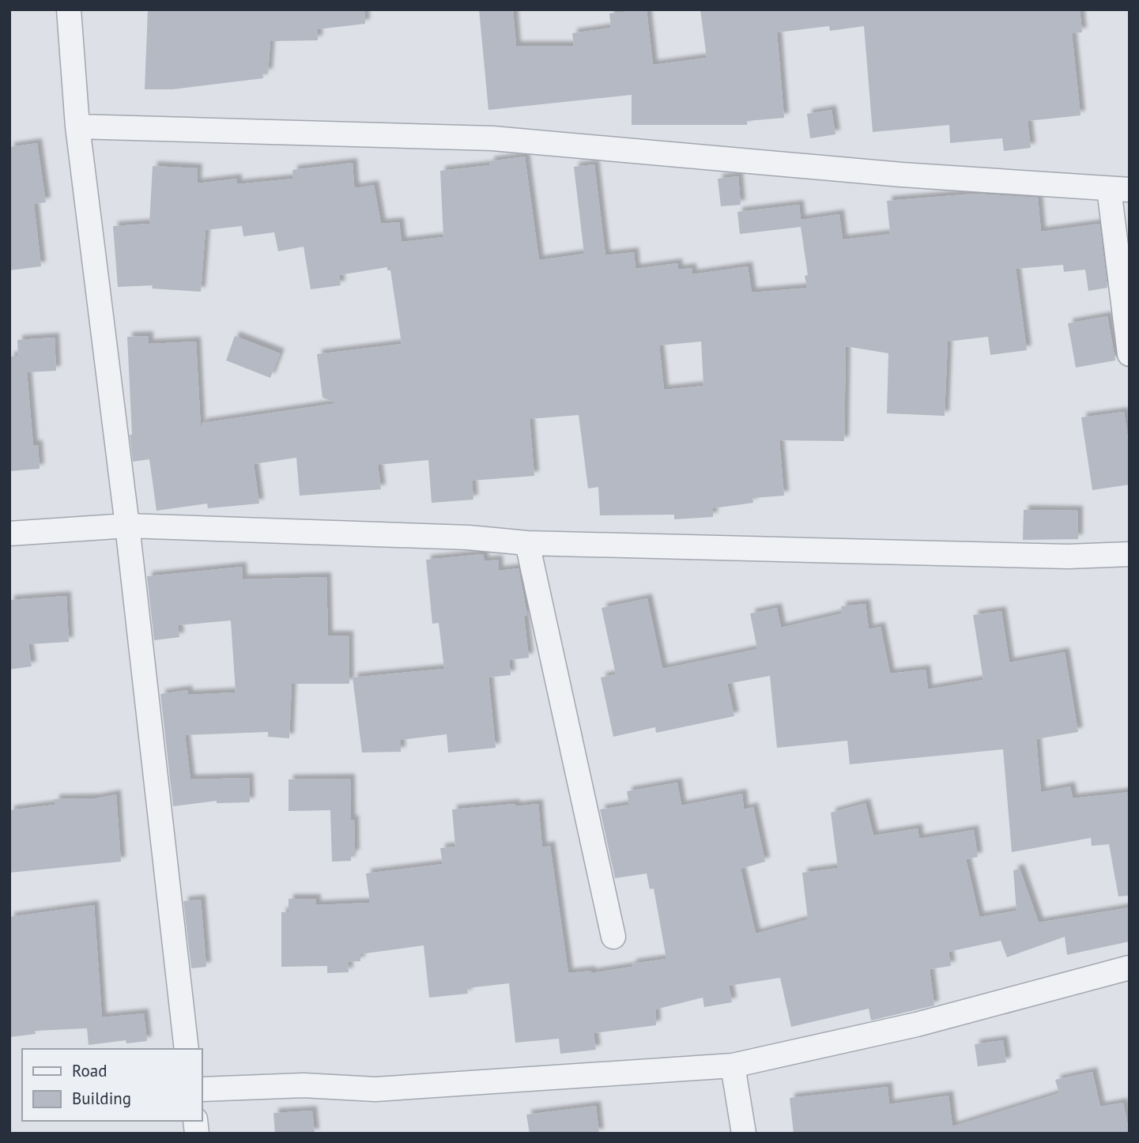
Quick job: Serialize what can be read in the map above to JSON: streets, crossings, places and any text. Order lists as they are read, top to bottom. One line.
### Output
{"legend":["Road","Building"]}
